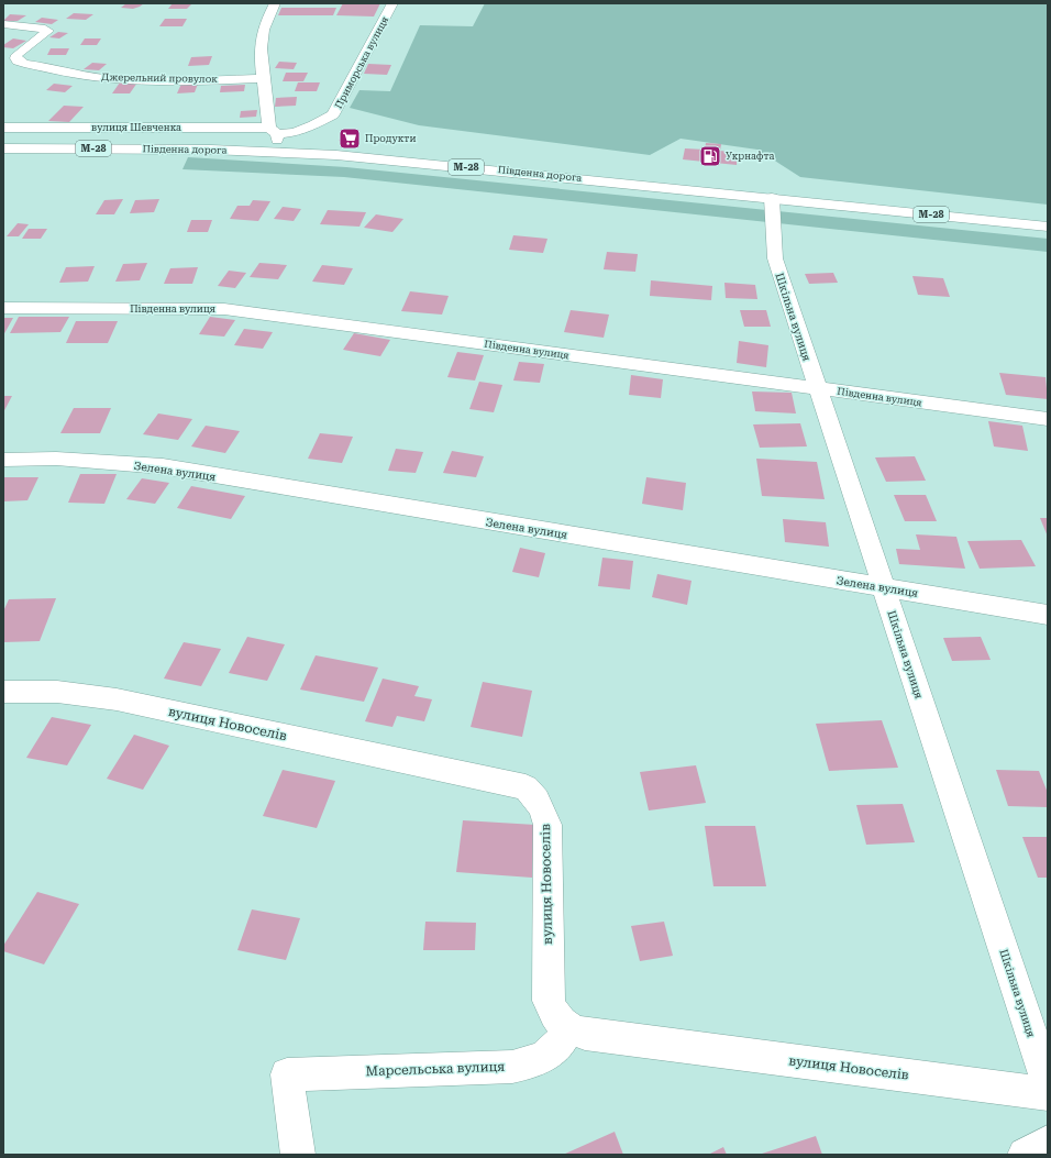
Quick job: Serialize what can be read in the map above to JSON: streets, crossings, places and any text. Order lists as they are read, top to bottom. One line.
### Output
{"streets":{"highway":["М-28","Південна дорога"],"street":["Приморська вулиця","Джерельний провулок","вулиця Шевченка","Південна вулиця","Шкільна вулиця","Зелена вулиця","вулиця Новоселів","Марсельська вулиця"]},"crossings":[["Приморська вулиця","вулиця Шевченка"],["Південна дорога","Шкільна вулиця"],["Південна вулиця","Шкільна вулиця"],["Шкільна вулиця","Зелена вулиця"],["вулиця Новоселів","Марсельська вулиця"]],"places":{"supermarket":["Продукти"],"fuel station":["Укрнафта"]}}
